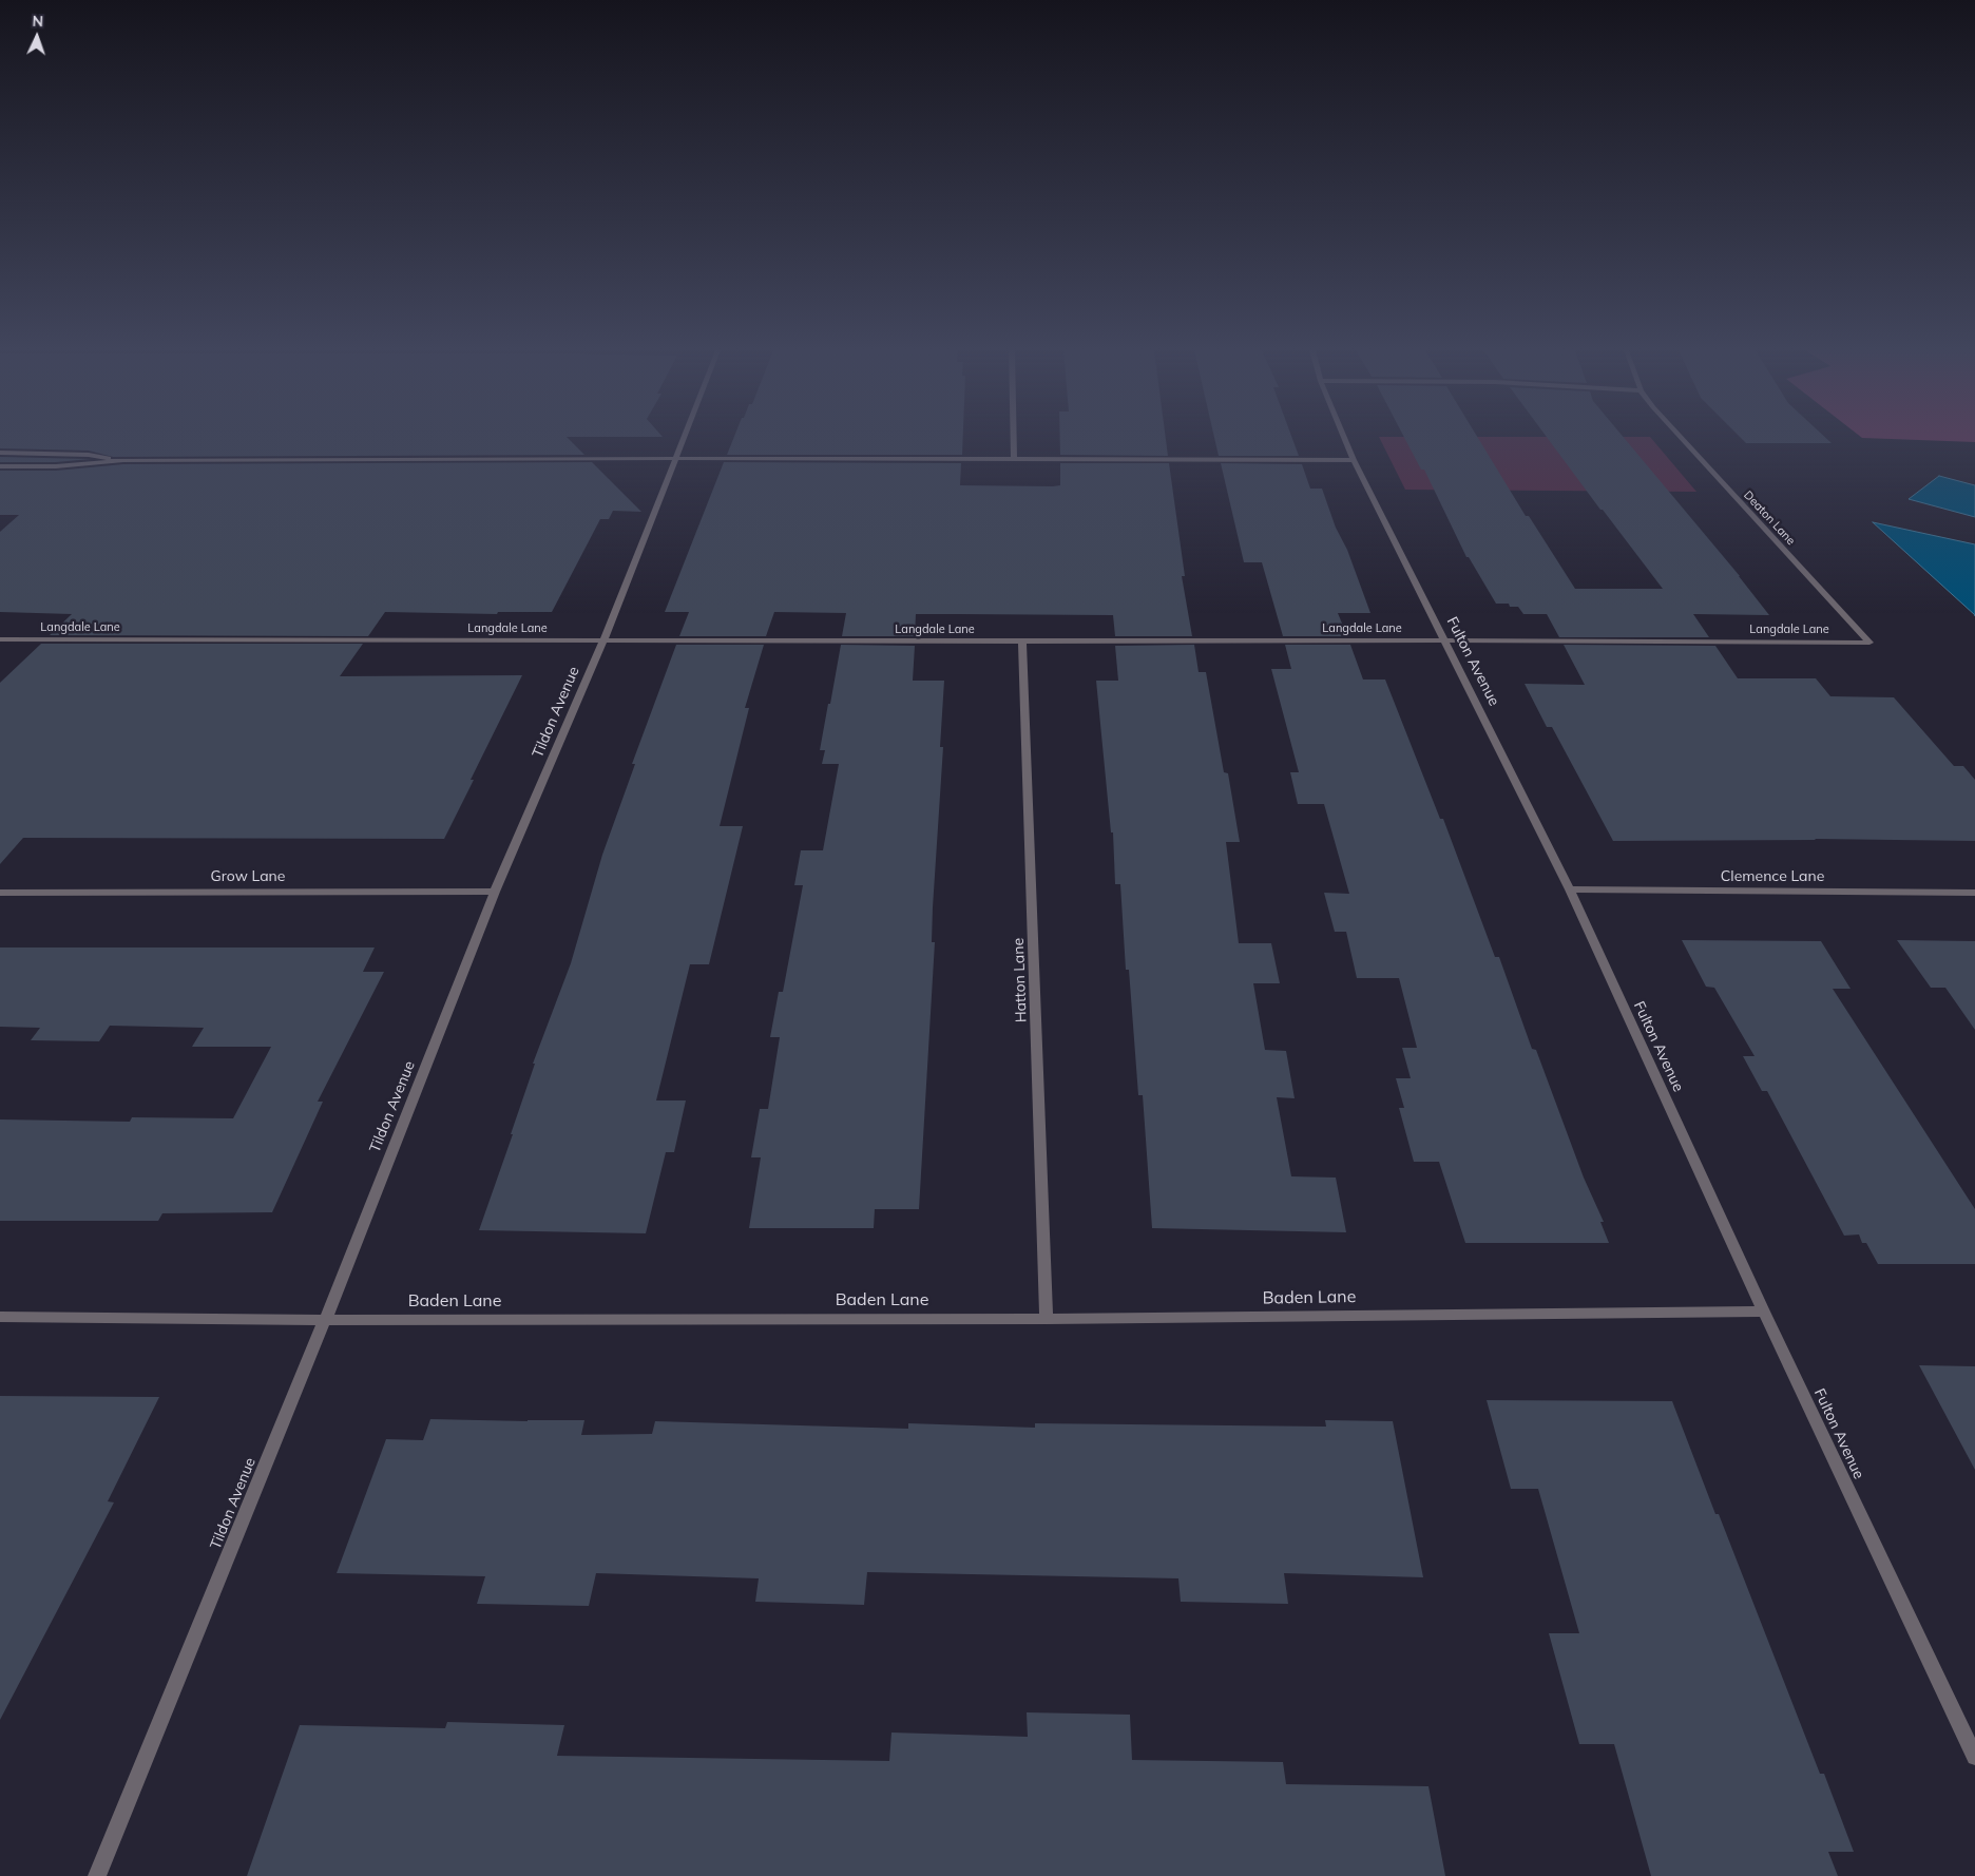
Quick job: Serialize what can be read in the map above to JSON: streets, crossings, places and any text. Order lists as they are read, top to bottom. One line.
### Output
{"streets":{"street":["Deaton Lane","Langdale Lane","Fulton Avenue","Tildon Avenue","Grow Lane","Clemence Lane","Hatton Lane","Baden Lane"]},"crossings":[["Deaton Lane","Langdale Lane"],["Langdale Lane","Fulton Avenue"],["Langdale Lane","Tildon Avenue"],["Langdale Lane","Hatton Lane"],["Fulton Avenue","Clemence Lane"],["Fulton Avenue","Baden Lane"],["Tildon Avenue","Grow Lane"],["Tildon Avenue","Baden Lane"],["Hatton Lane","Baden Lane"]],"north":"top"}
